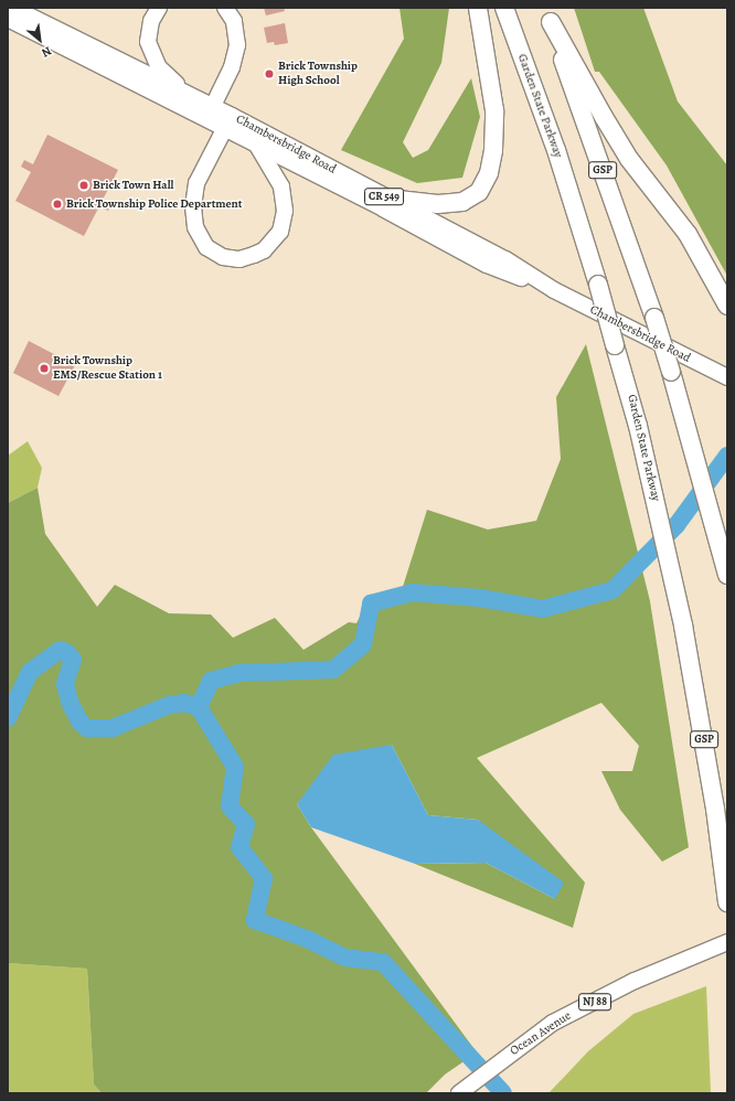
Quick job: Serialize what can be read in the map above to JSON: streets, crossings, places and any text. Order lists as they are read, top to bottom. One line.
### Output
{"streets":{"highway":["Garden State Parkway","GSP"],"main road":["Chambersbridge Road","CR 549","NJ 88","Ocean Avenue"]},"places":["Brick Township High School","Brick Town Hall","Brick Township Police Department","Brick Township EMS/Rescue Station 1"],"north":"bottom right"}
